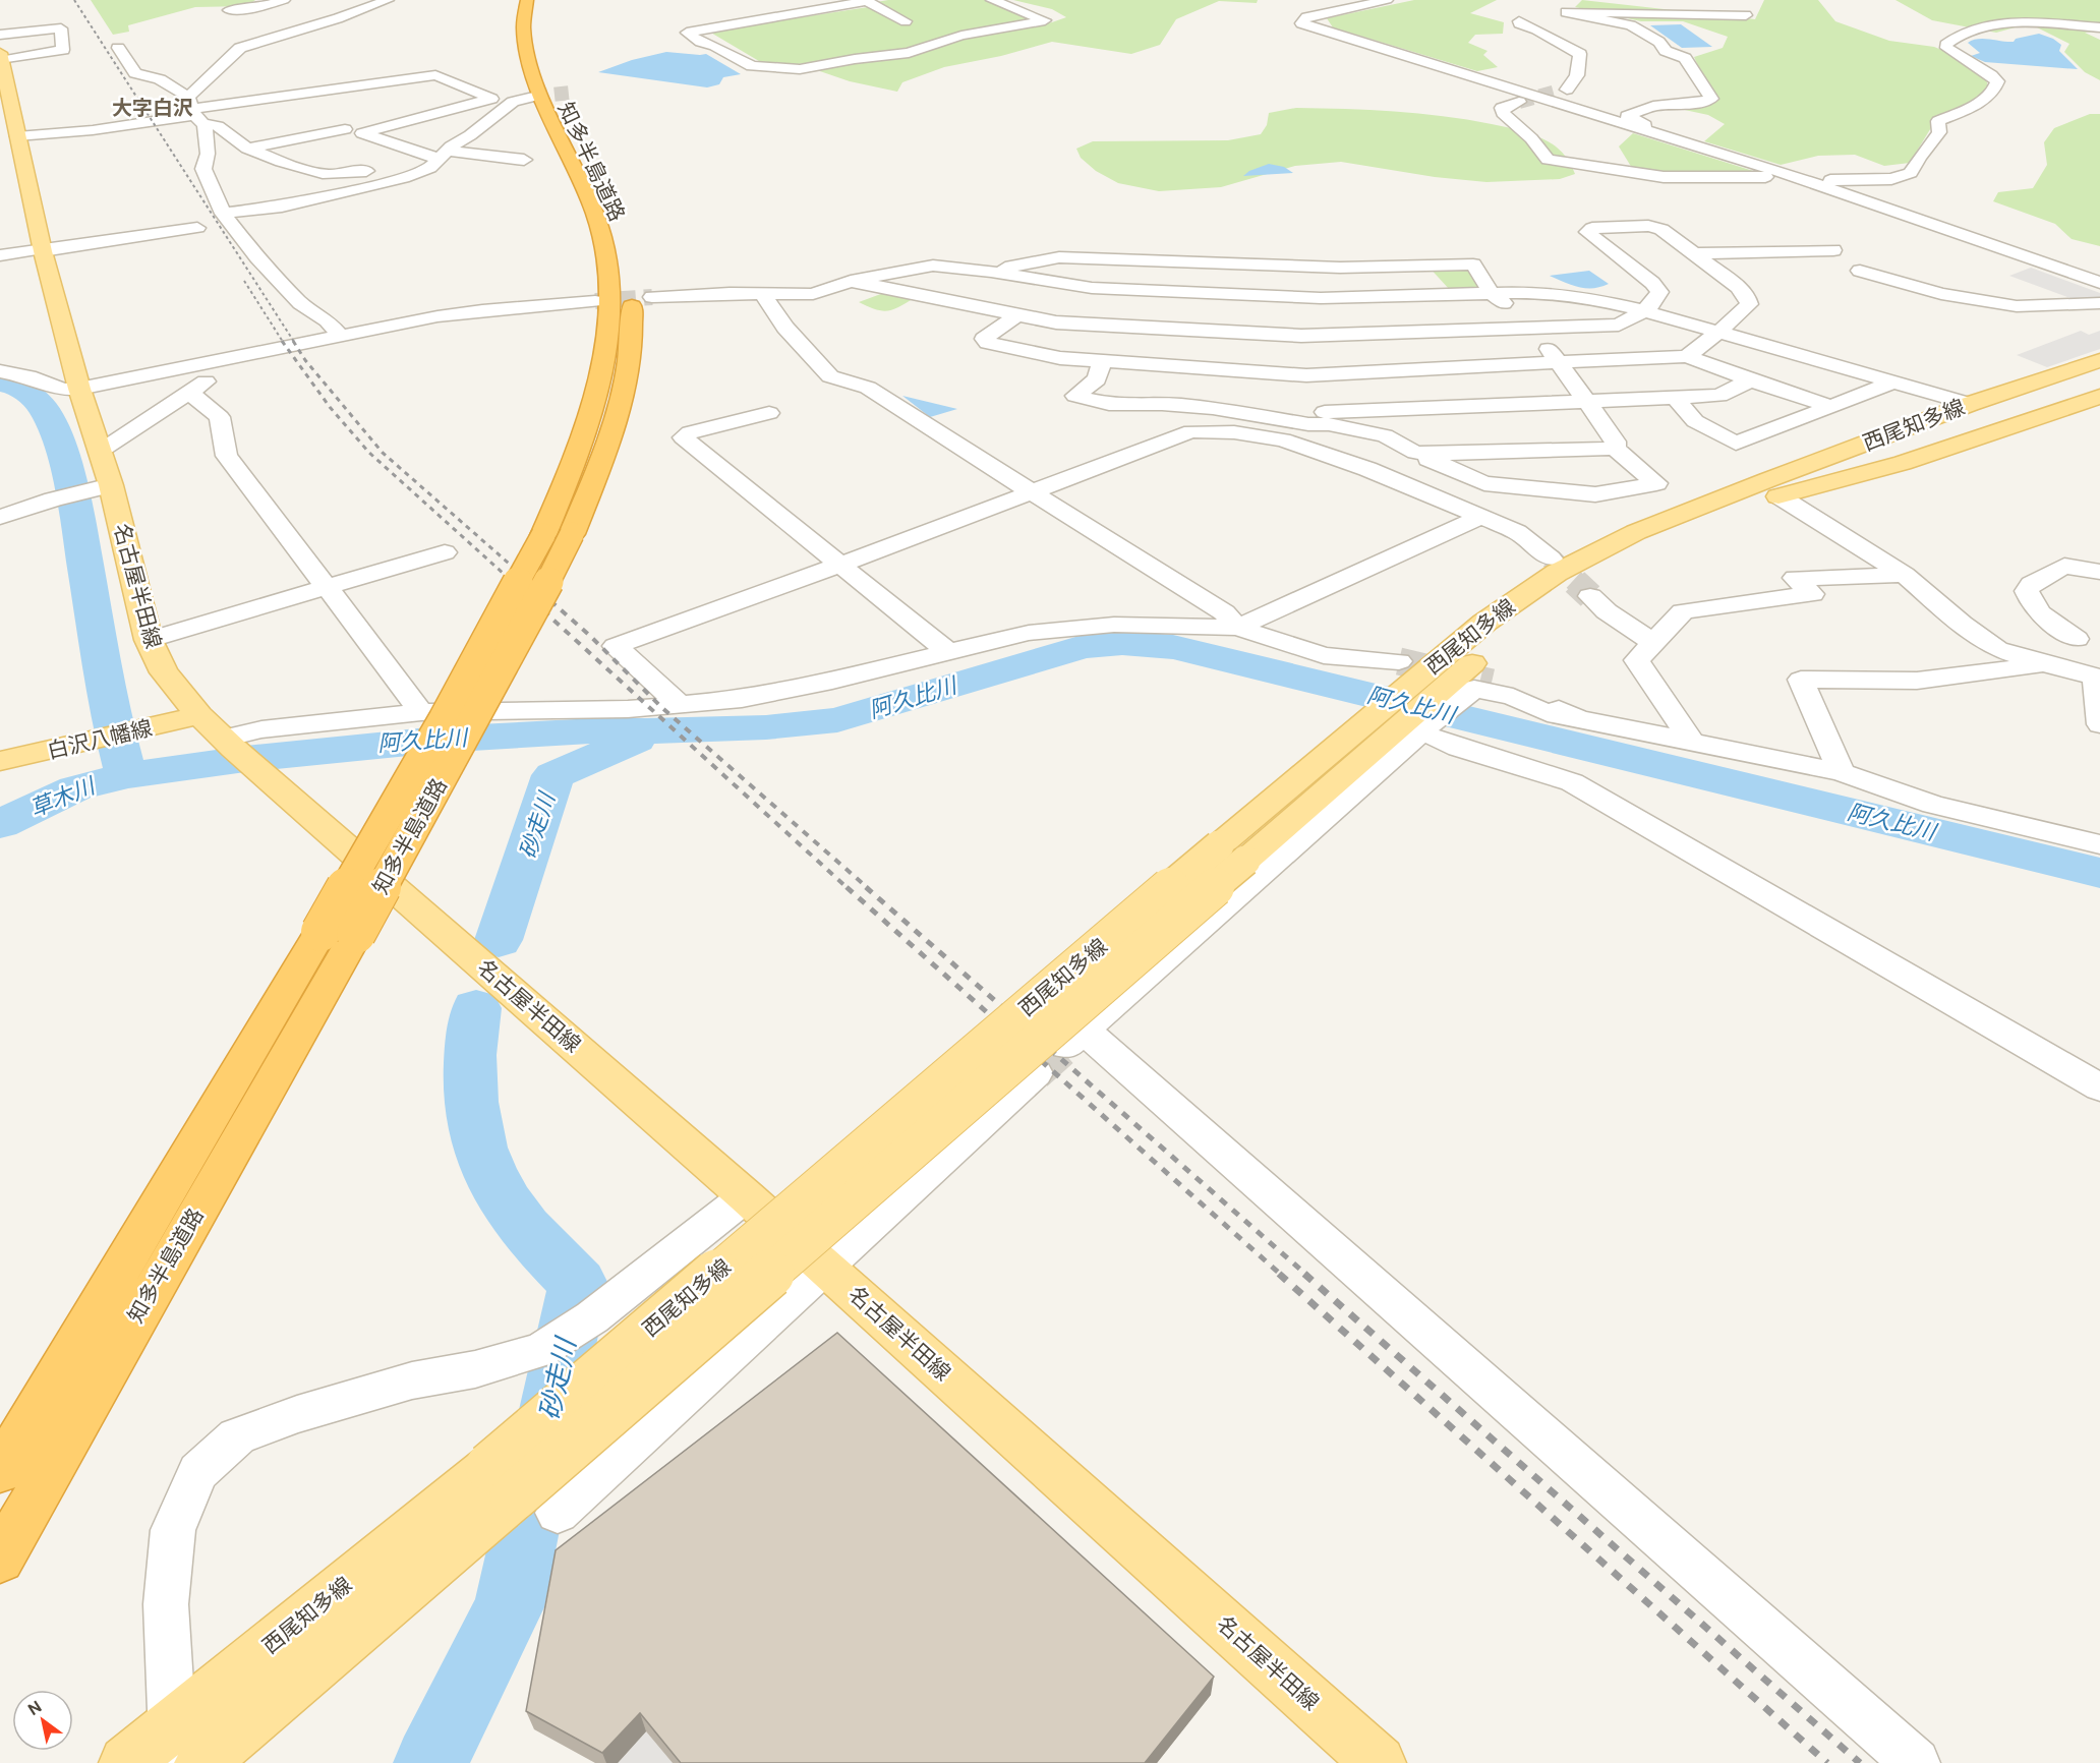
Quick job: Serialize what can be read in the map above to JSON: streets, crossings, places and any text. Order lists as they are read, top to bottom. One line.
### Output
{"streets":{"highway":["知多半島道路"],"main road":["西尾知多線","名古屋半田線","白沢八幡線"]},"crossings":[["名古屋半田線","白沢八幡線"]],"districts":["大字白沢"],"water":["阿久比川","草木川","砂走川"],"north":"top left"}
